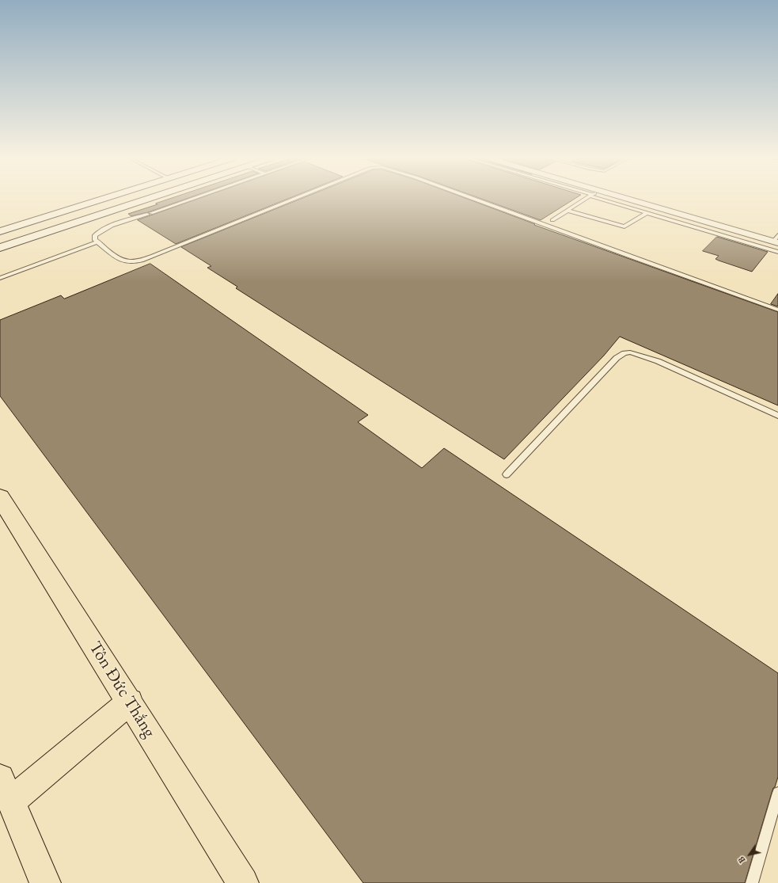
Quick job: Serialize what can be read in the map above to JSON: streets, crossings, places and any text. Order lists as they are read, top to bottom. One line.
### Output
{"streets":{"main road":["Tôn Đức Thắng"]},"north":"bottom left"}
